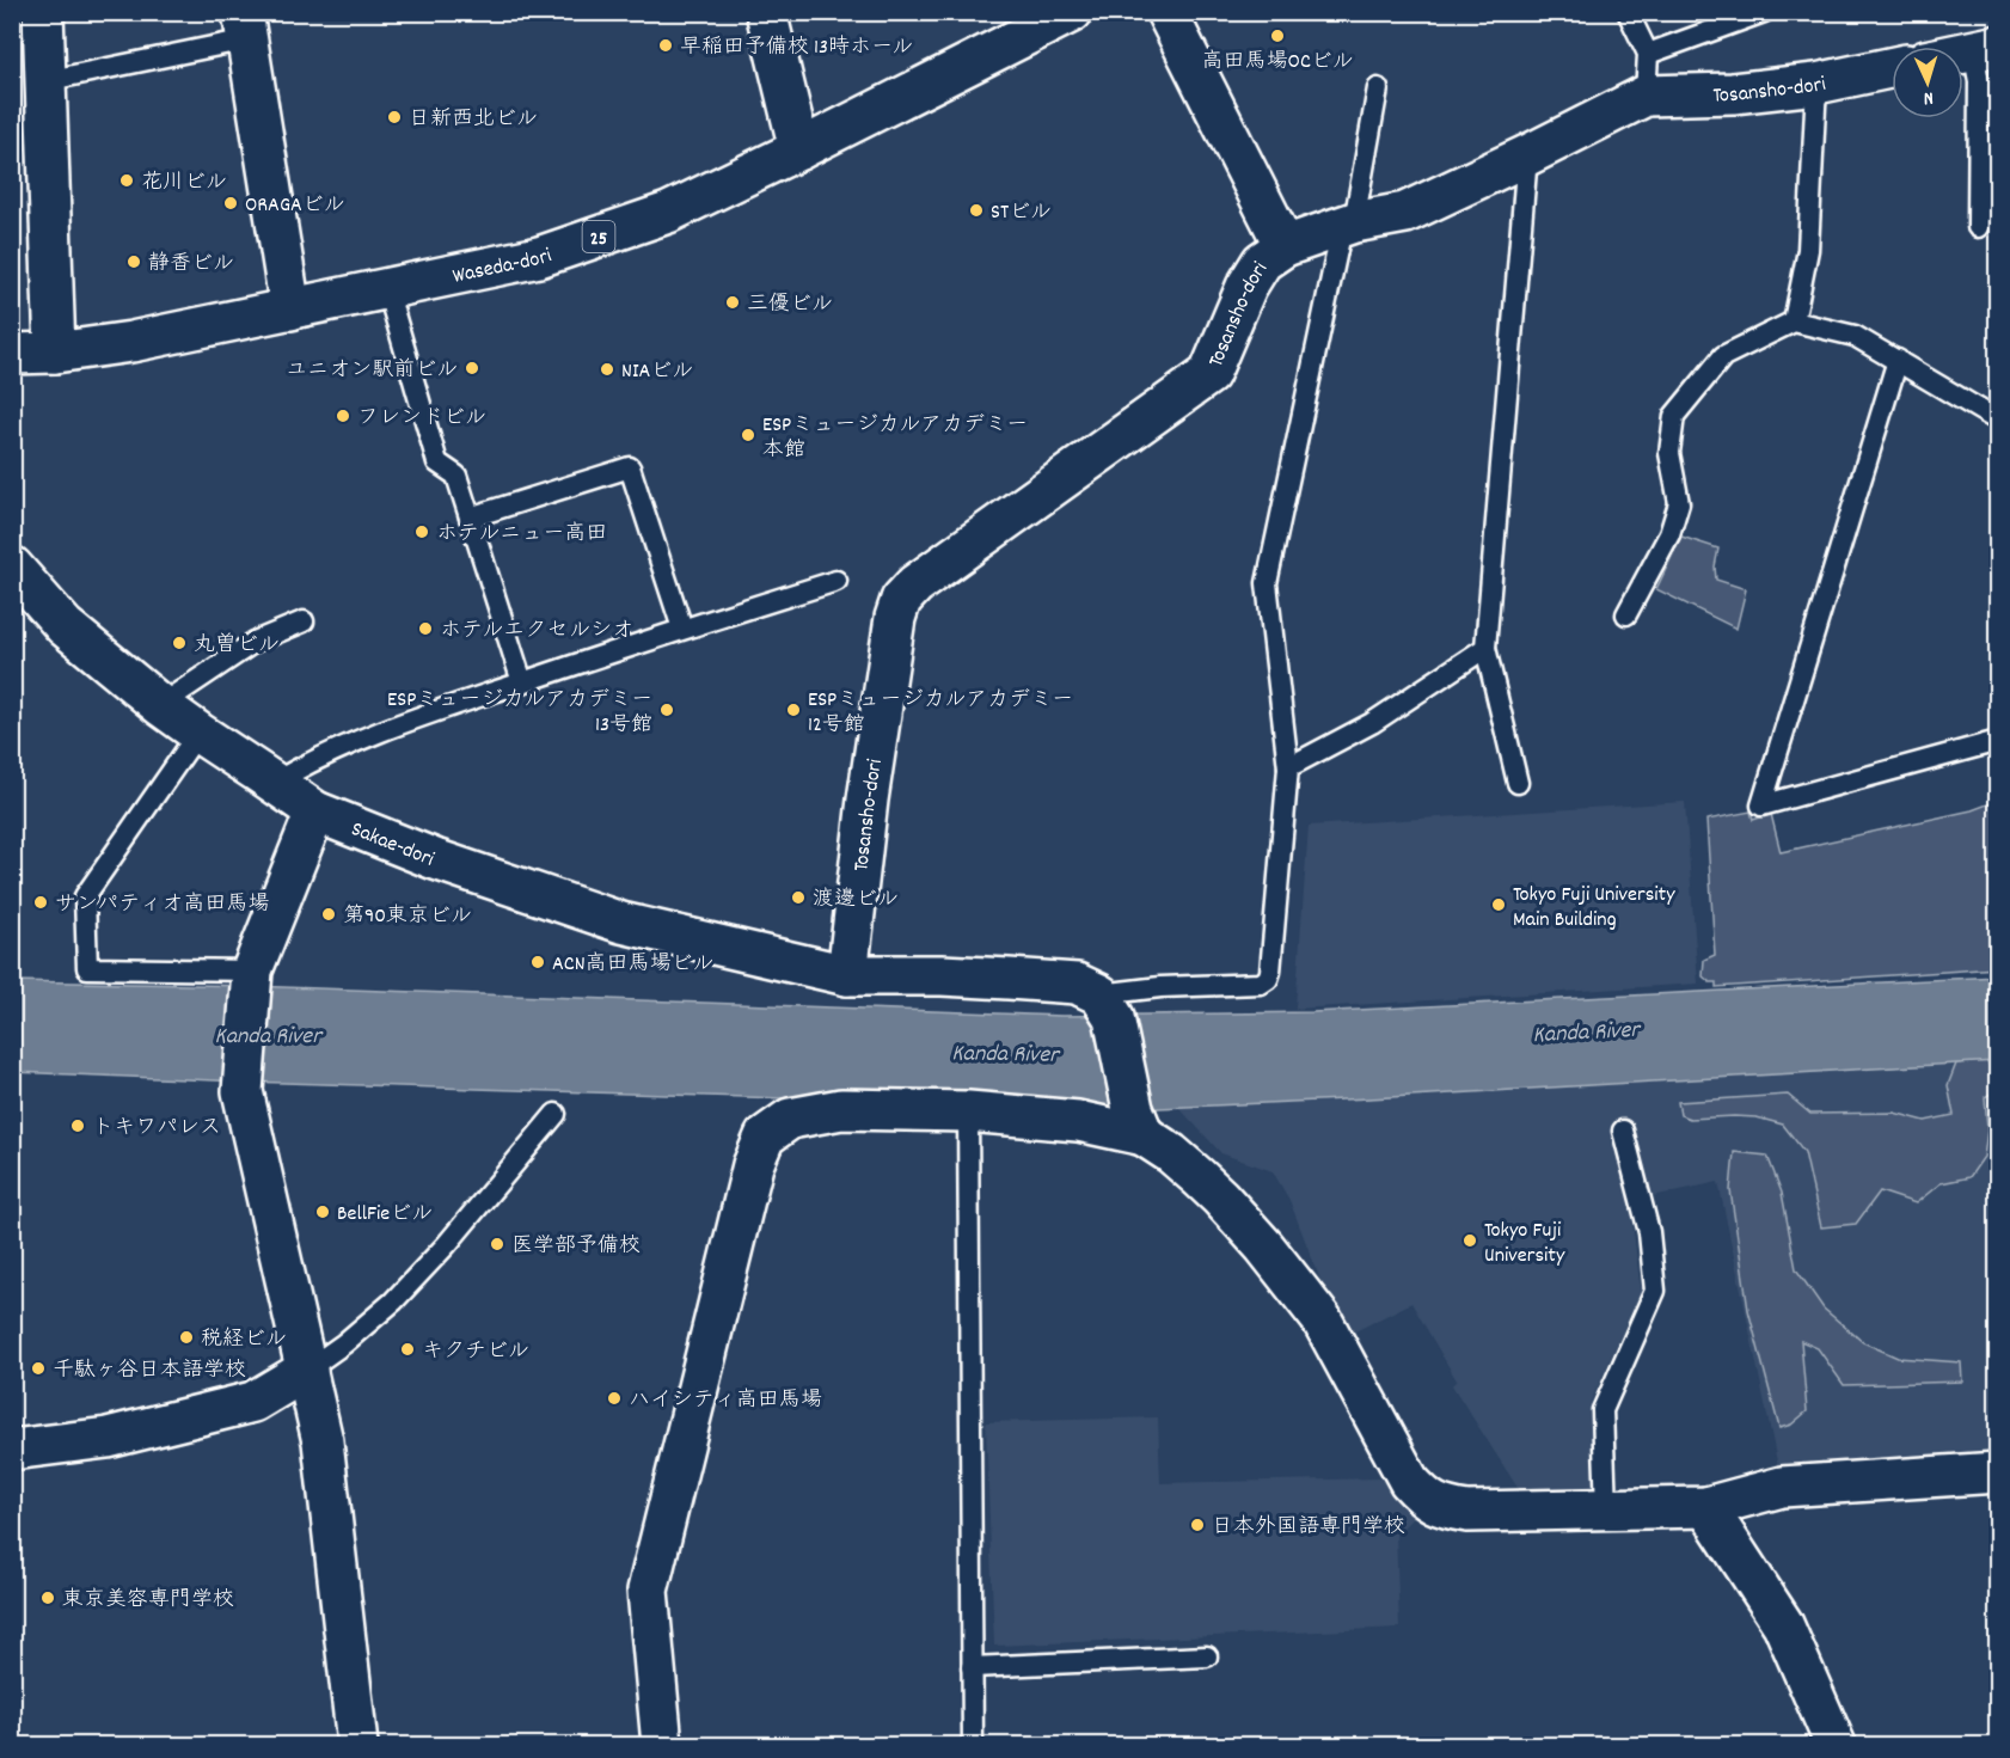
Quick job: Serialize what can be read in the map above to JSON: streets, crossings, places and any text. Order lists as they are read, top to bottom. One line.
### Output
{"streets":{"street":["Tosansho-dori","25","Waseda-dori","Sakae-dori"]},"crossings":[["Tosansho-dori","Sakae-dori"]],"water":["Kanda River"],"places":["高田馬場OCビル","早稲田予備校 13時ホール","日新西北ビル","花川ビル","ORAGAビル","STビル","静香ビル","三優ビル","ユニオン駅前ビル","NIAビル","フレンドビル","ESPミュージカルアカデミー 本館","ホテルニュー高田","ホテルエクセルシオ","丸曽ビル","ESPミュージカルアカデミー 13号館","ESPミュージカルアカデミー 12号館","渡邊ビル","サンパティオ高田馬場","Tokyo Fuji University Main Building","第90東京ビル","ACN高田馬場ビル","トキワパレス","BellFieビル","Tokyo Fuji University","医学部予備校","税経ビル","キクチビル","千駄ヶ谷日本語学校","ハイシティ高田馬場","日本外国語専門学校","東京美容専門学校"],"north":"bottom"}
